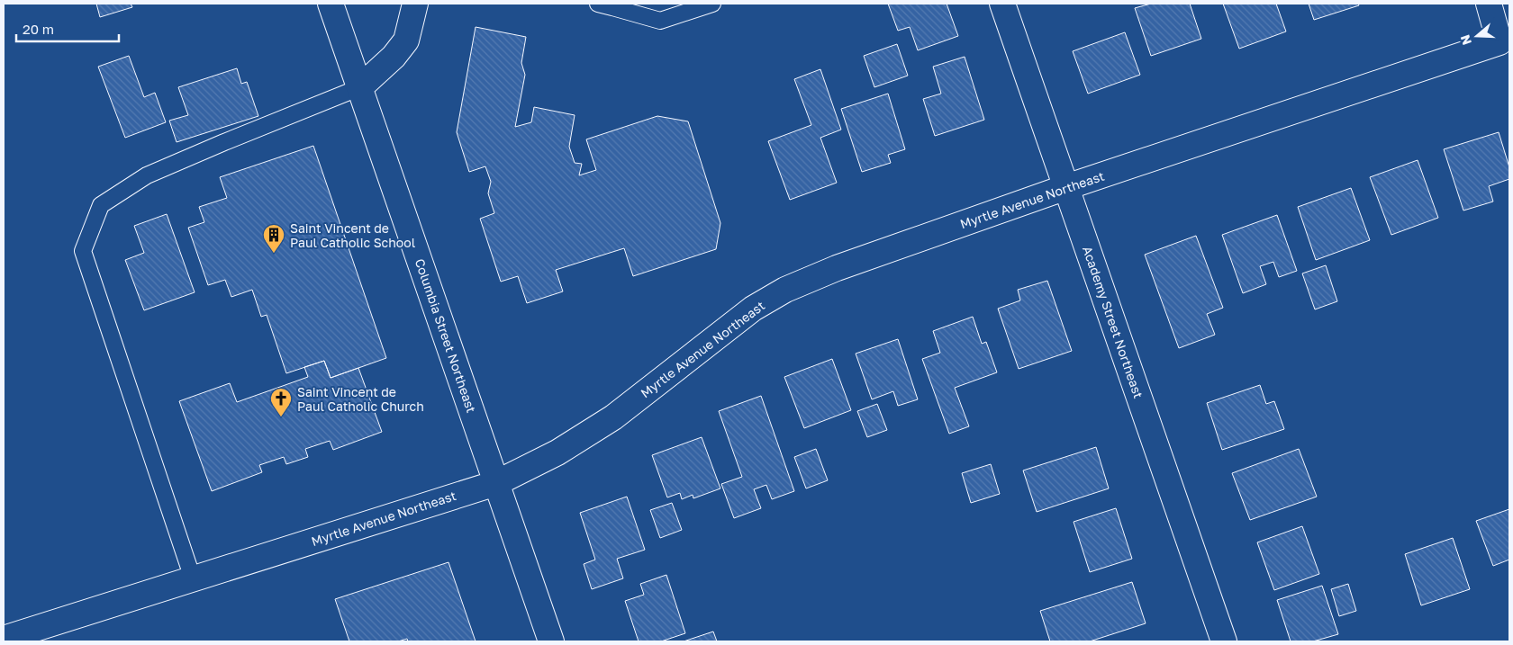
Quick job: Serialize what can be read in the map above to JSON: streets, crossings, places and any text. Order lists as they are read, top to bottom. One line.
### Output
{"streets":{"street":["Myrtle Avenue Northeast","Academy Street Northeast","Columbia Street Northeast"]},"crossings":[["Myrtle Avenue Northeast","Academy Street Northeast"],["Myrtle Avenue Northeast","Columbia Street Northeast"]],"places":{"building":["Saint Vincent de Paul Catholic School"],"church":["Saint Vincent de Paul Catholic Church"]},"scale_bar":"20 m","north":"left"}
